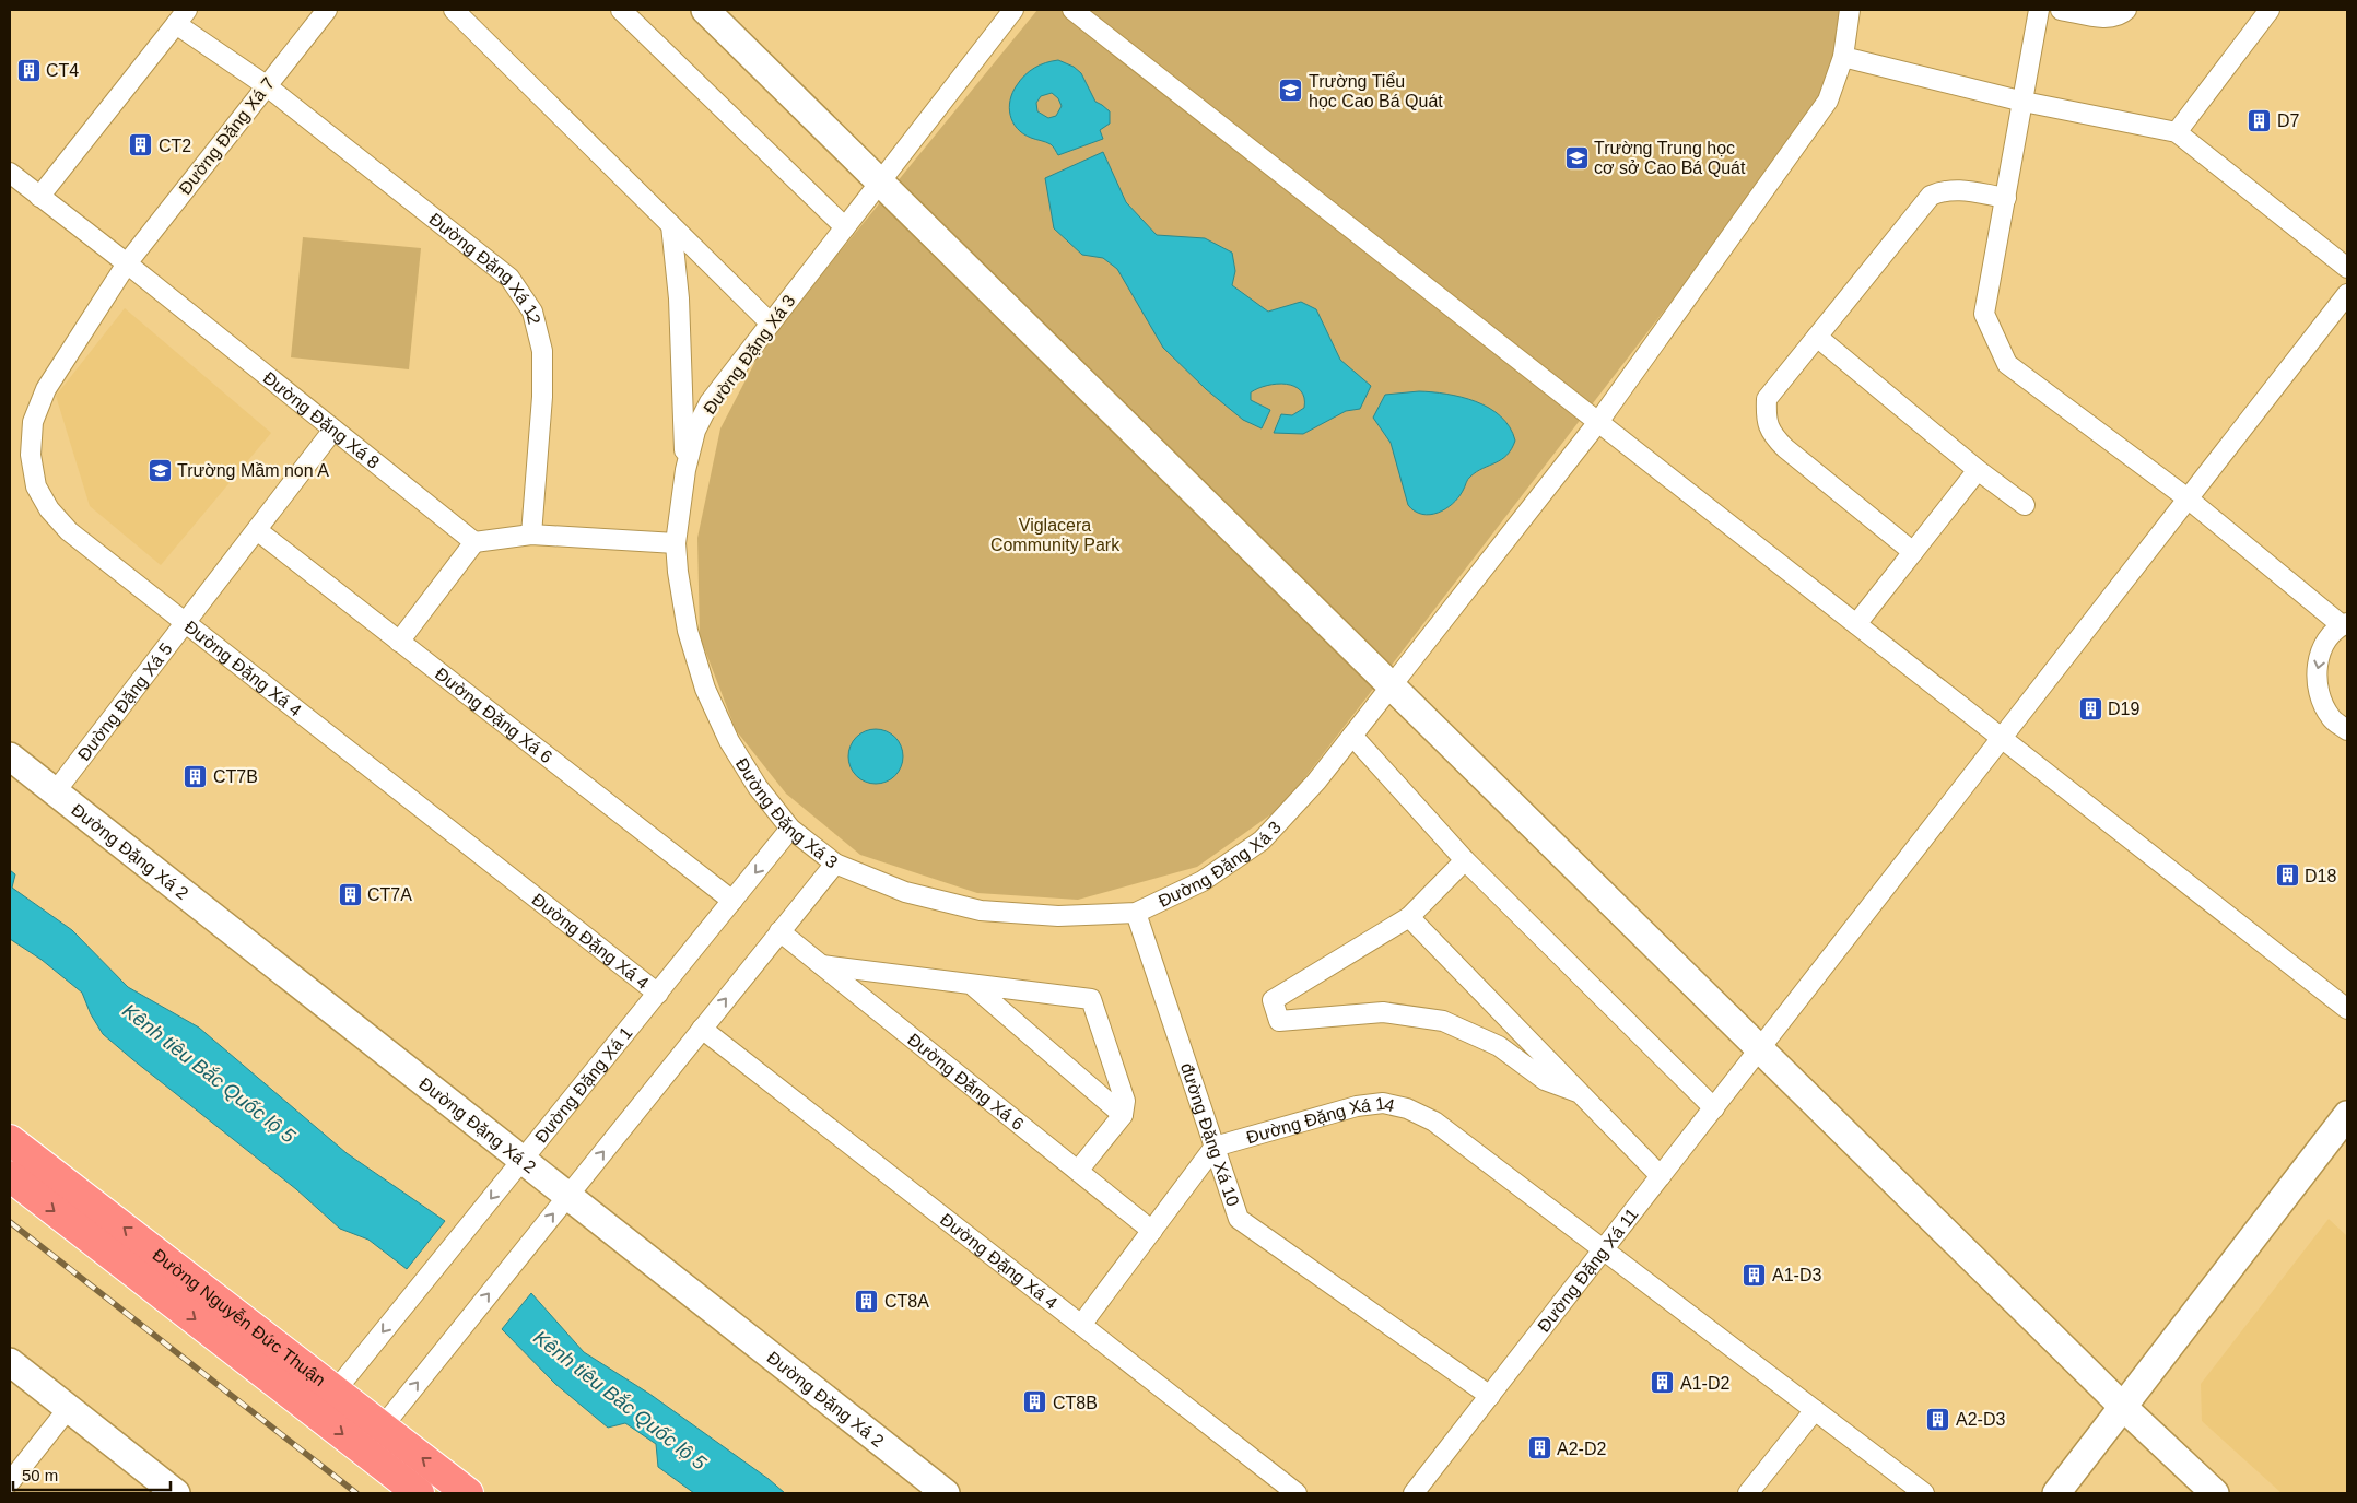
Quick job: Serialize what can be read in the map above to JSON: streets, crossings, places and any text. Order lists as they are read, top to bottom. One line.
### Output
{"streets":{"highway":["Đường Nguyễn Đức Thuận"],"street":["Đường Đặng Xá 7","Đường Đặng Xá 12","Đường Đặng Xá 3","Đường Đặng Xá 8","Đường Đặng Xá 4","Đường Đặng Xá 5","Đường Đặng Xá 6","Đường Đặng Xá 2","Đường Đặng Xá 1","Đường Đặng Xá 14","đường Đặng Xá 10","Đường Đặng Xá 11"]},"crossings":[["Đường Đặng Xá 7","Đường Đặng Xá 12"],["Đường Đặng Xá 7","Đường Đặng Xá 8"],["Đường Đặng Xá 7","Đường Đặng Xá 4"],["Đường Đặng Xá 3","Đường Đặng Xá 1"],["Đường Đặng Xá 3","đường Đặng Xá 10"],["Đường Đặng Xá 8","Đường Đặng Xá 4"],["Đường Đặng Xá 8","Đường Đặng Xá 5"],["Đường Đặng Xá 4","Đường Đặng Xá 5"],["Đường Đặng Xá 4","Đường Đặng Xá 1"],["Đường Đặng Xá 5","Đường Đặng Xá 6"],["Đường Đặng Xá 5","Đường Đặng Xá 2"],["Đường Đặng Xá 6","Đường Đặng Xá 1"],["Đường Đặng Xá 2","Đường Đặng Xá 1"],["Đường Đặng Xá 1","Đường Nguyễn Đức Thuận"],["Đường Đặng Xá 14","đường Đặng Xá 10"],["Đường Đặng Xá 14","Đường Đặng Xá 11"],["đường Đặng Xá 10","Đường Đặng Xá 11"]],"water":["Kênh tiêu Bắc Quốc lộ 5"],"parks":["Viglacera Community Park"],"places":{"building":["CT4","D7","CT2","D19","CT7B","D18","CT7A","A1-D3","CT8A","A1-D2","CT8B","A2-D3","A2-D2"],"school or university":["Trường Tiểu học Cao Bá Quát","Trường Trung học cơ sở Cao Bá Quát","Trường Mầm non A"]},"scale_bar":"50 m"}
